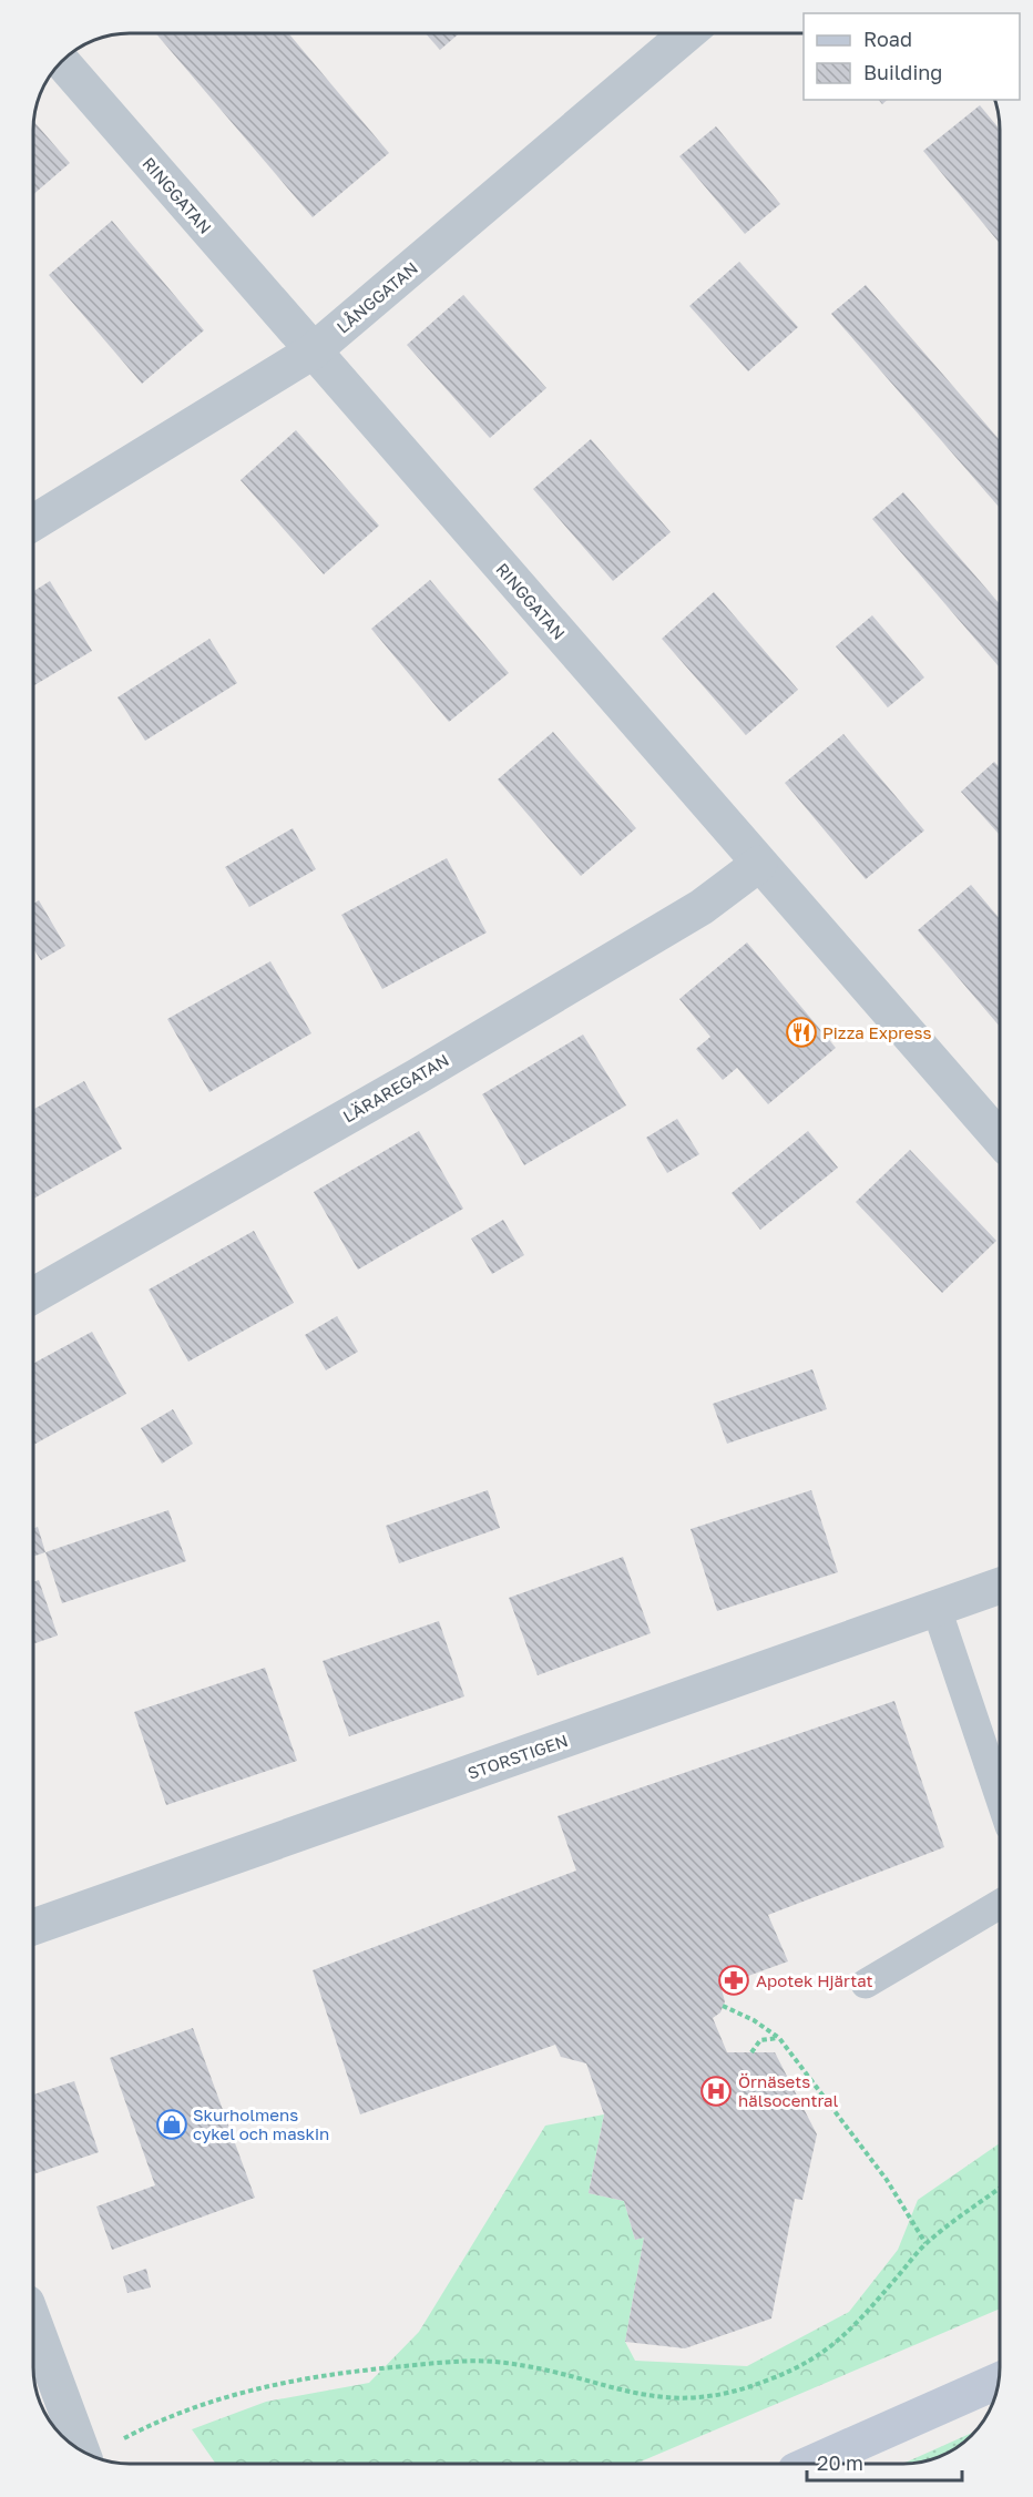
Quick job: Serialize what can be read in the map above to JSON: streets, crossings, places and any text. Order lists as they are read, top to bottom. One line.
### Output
{"streets":{"street":["RINGGATAN","LÅNGGATAN","LÄRAREGATAN","STORSTIGEN"]},"crossings":[["RINGGATAN","LÅNGGATAN"],["RINGGATAN","LÄRAREGATAN"]],"places":{"restaurant":["Pizza Express"],"pharmacy":["Apotek Hjärtat"],"hospital":["Örnäsets hälsocentral"],"shop":["Skurholmens cykel och maskin"]},"legend":["Road","Building"],"scale_bar":"20 m"}
